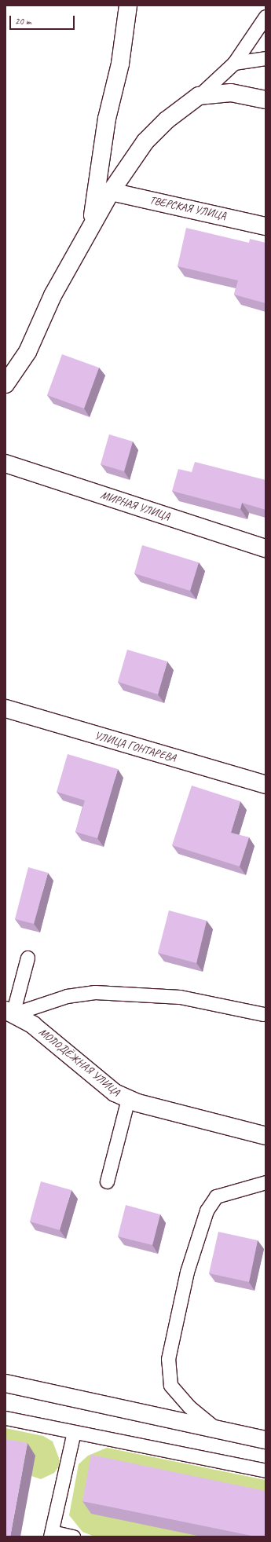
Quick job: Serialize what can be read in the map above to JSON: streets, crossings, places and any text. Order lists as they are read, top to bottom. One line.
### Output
{"streets":{"street":["ТВЕРСКАЯ УЛИЦА","МИРНАЯ УЛИЦА","УЛИЦА ГОНТАРЕВА","МОЛОДЁЖНАЯ УЛИЦА"]},"scale_bar":"20 m"}
